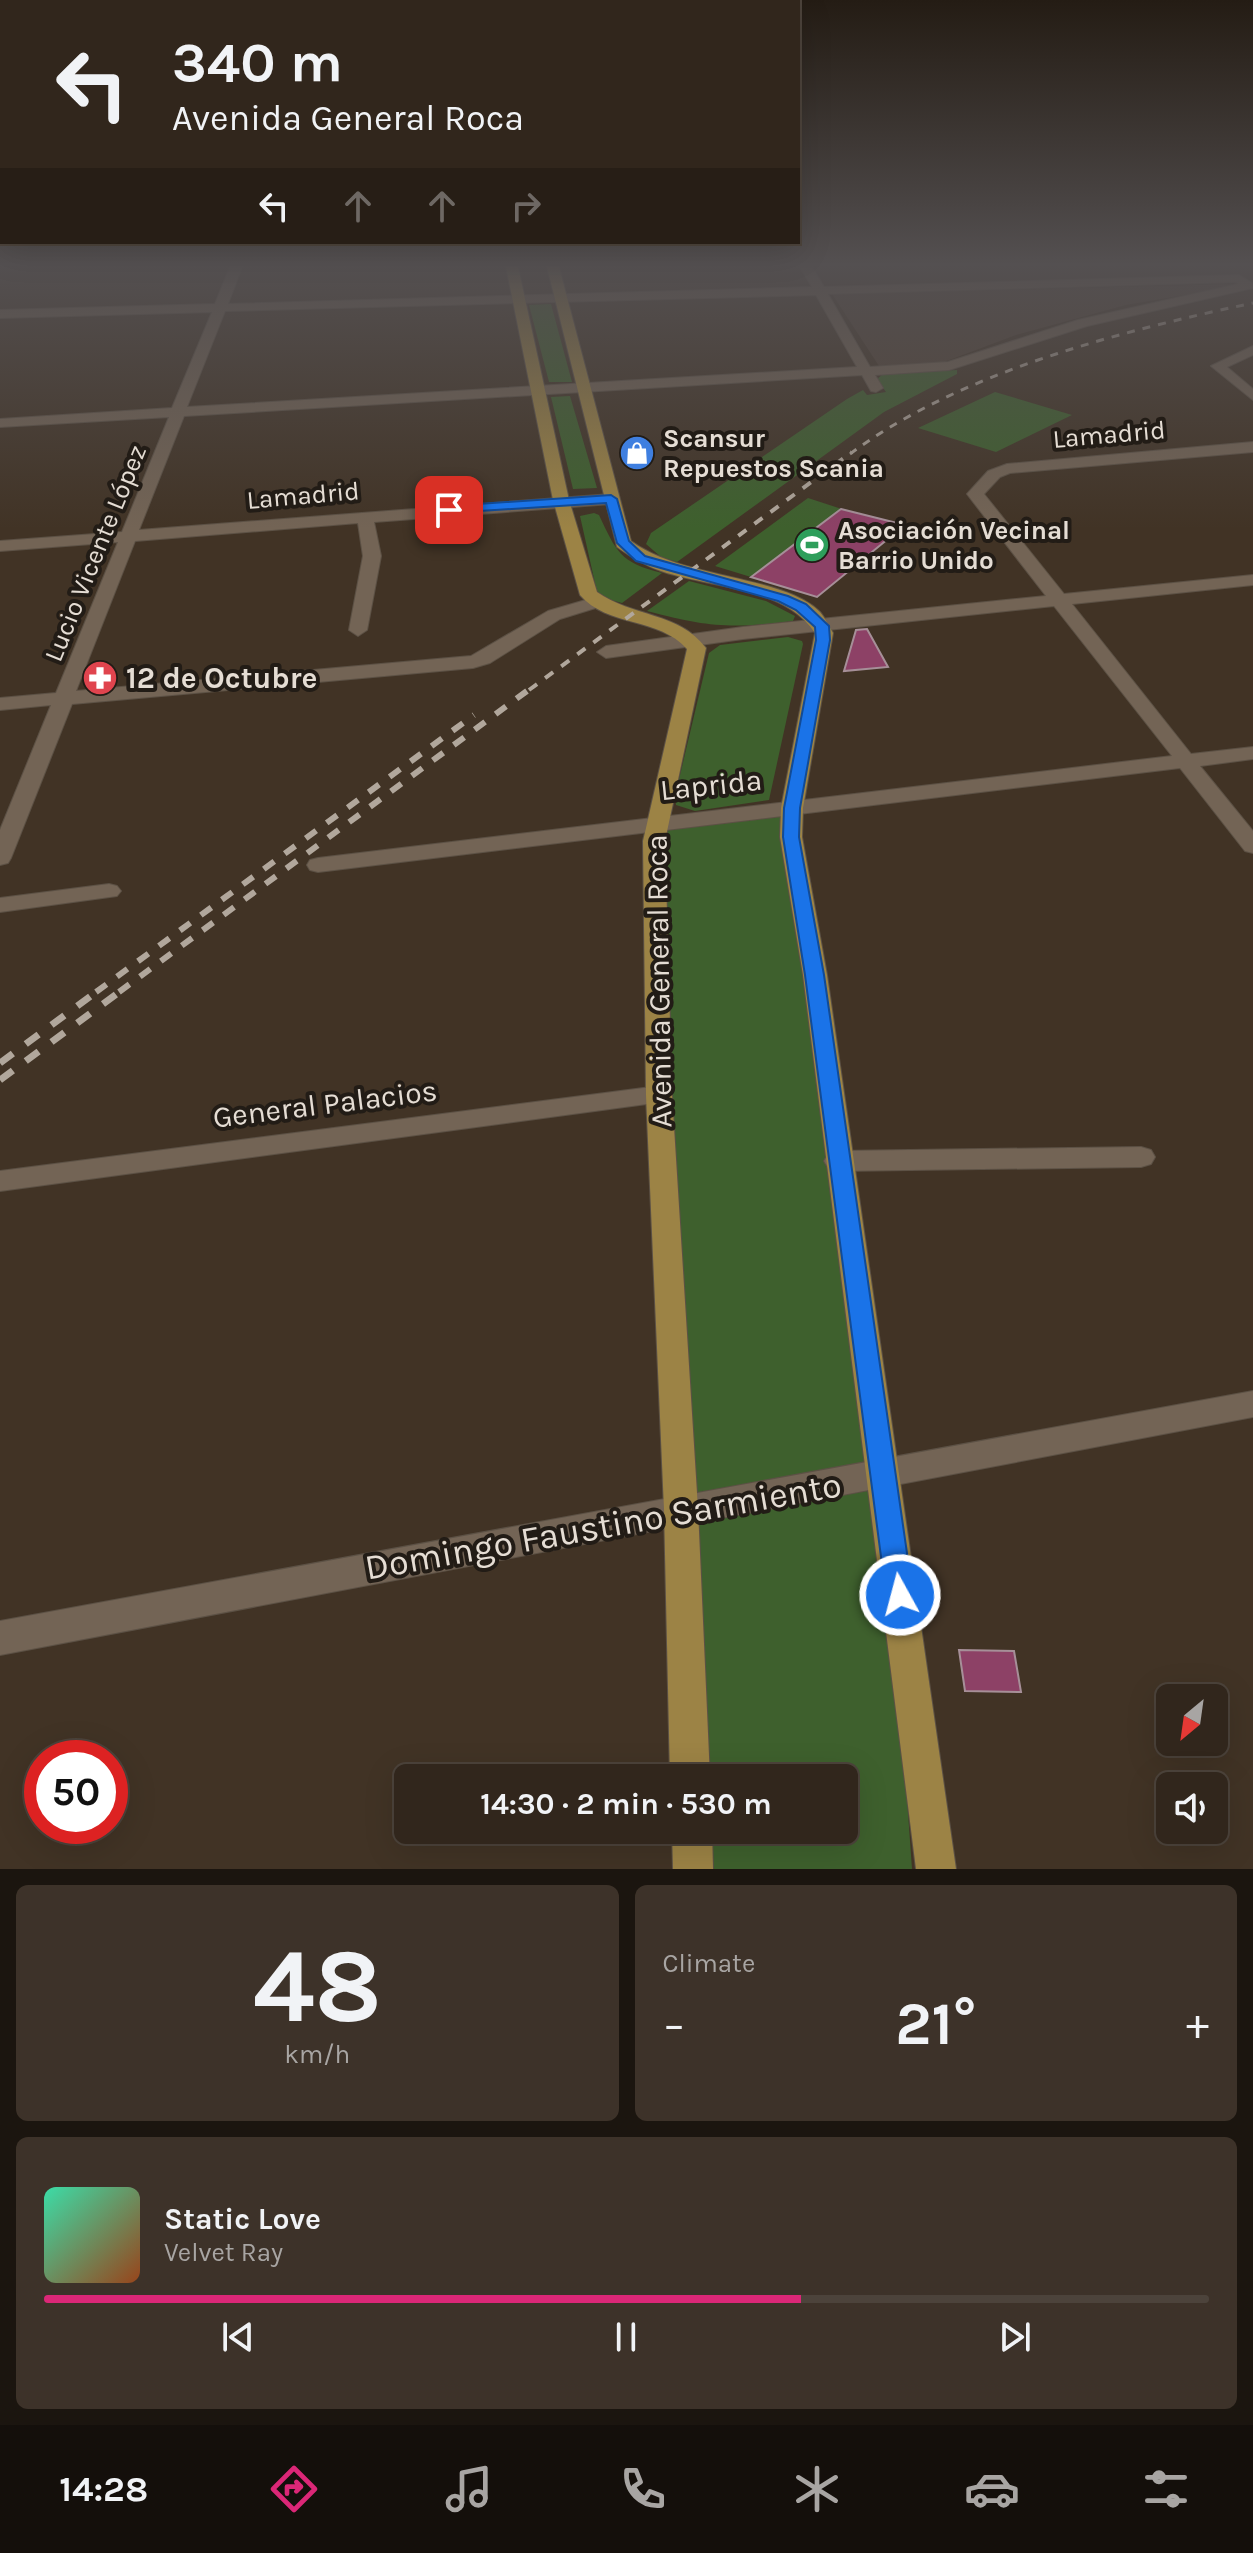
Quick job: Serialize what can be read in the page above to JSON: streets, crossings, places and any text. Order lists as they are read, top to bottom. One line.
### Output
{"streets":{"main road":["Avenida General Roca"],"street":["Lamadrid","Lucio Vicente López","Laprida","General Palacios","Domingo Faustino Sarmiento"]},"crossings":[["Lamadrid","Lucio Vicente López"],["Laprida","Avenida General Roca"],["Avenida General Roca","General Palacios"],["Avenida General Roca","Domingo Faustino Sarmiento"]],"places":{"shop":["Scansur Repuestos Scania"],"sports":["Asociación Vecinal Barrio Unido"],"pharmacy":["12 de Octubre"]},"north":"bottom left","page":{"turn":["340 m","Avenida General Roca"],"limit":"50","trip":"14:30 · 2 min · 530 m","tile":[["48","km/h"],"Climate"],"heat":["−","21°","+"],"song":["Static Love","Velvet Ray"],"tabs":"14:28"}}
